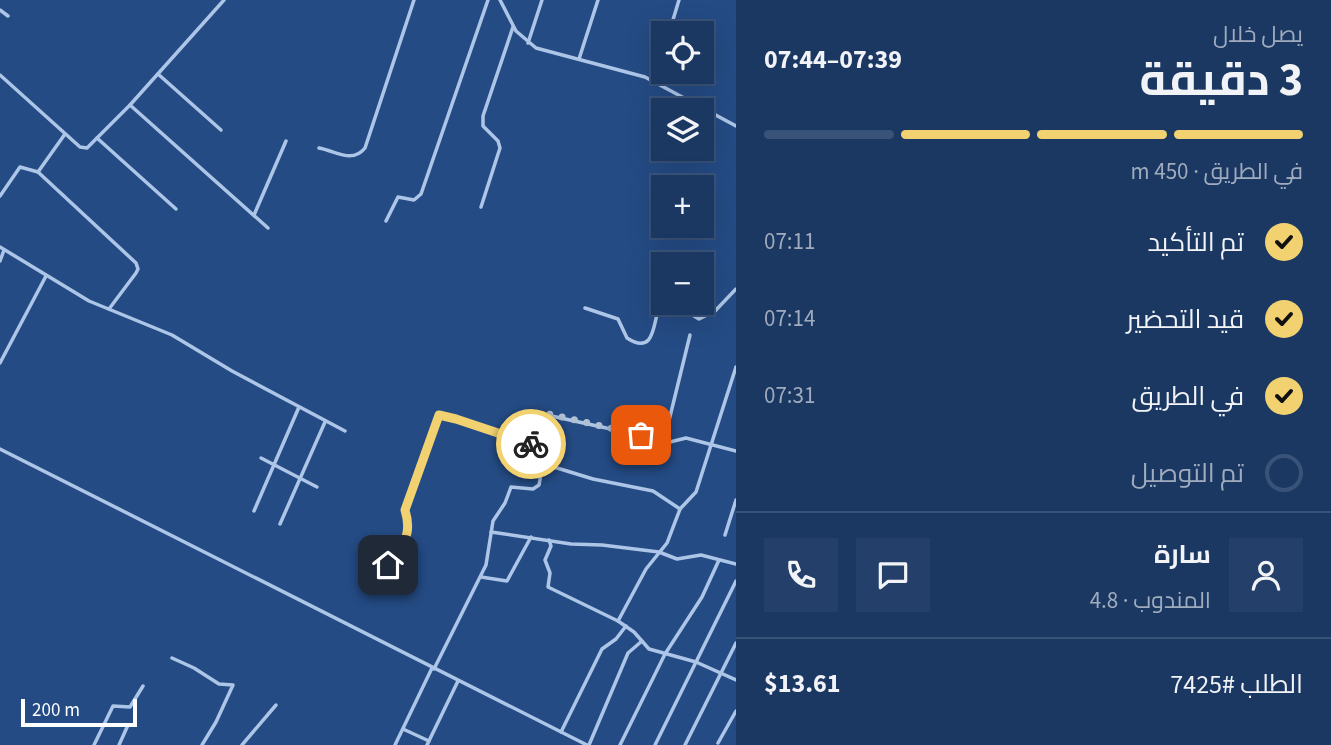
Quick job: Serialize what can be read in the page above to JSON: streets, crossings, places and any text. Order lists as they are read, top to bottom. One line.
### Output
{"scale_bar":"200 m","page":{"heading":["3 دقيقة","يصل خلال","07:39–07:44"],"panel":["سارة","المندوب · 4.8","الطلب #7425","$13.61"],"map_buttons":["+","−"],"bar":"في الطريق · 450 m","list":[["تم التأكيد","07:11"],["قيد التحضير","07:14"],["في الطريق","07:31"],"تم التوصيل"],"scale":"200 m"}}
